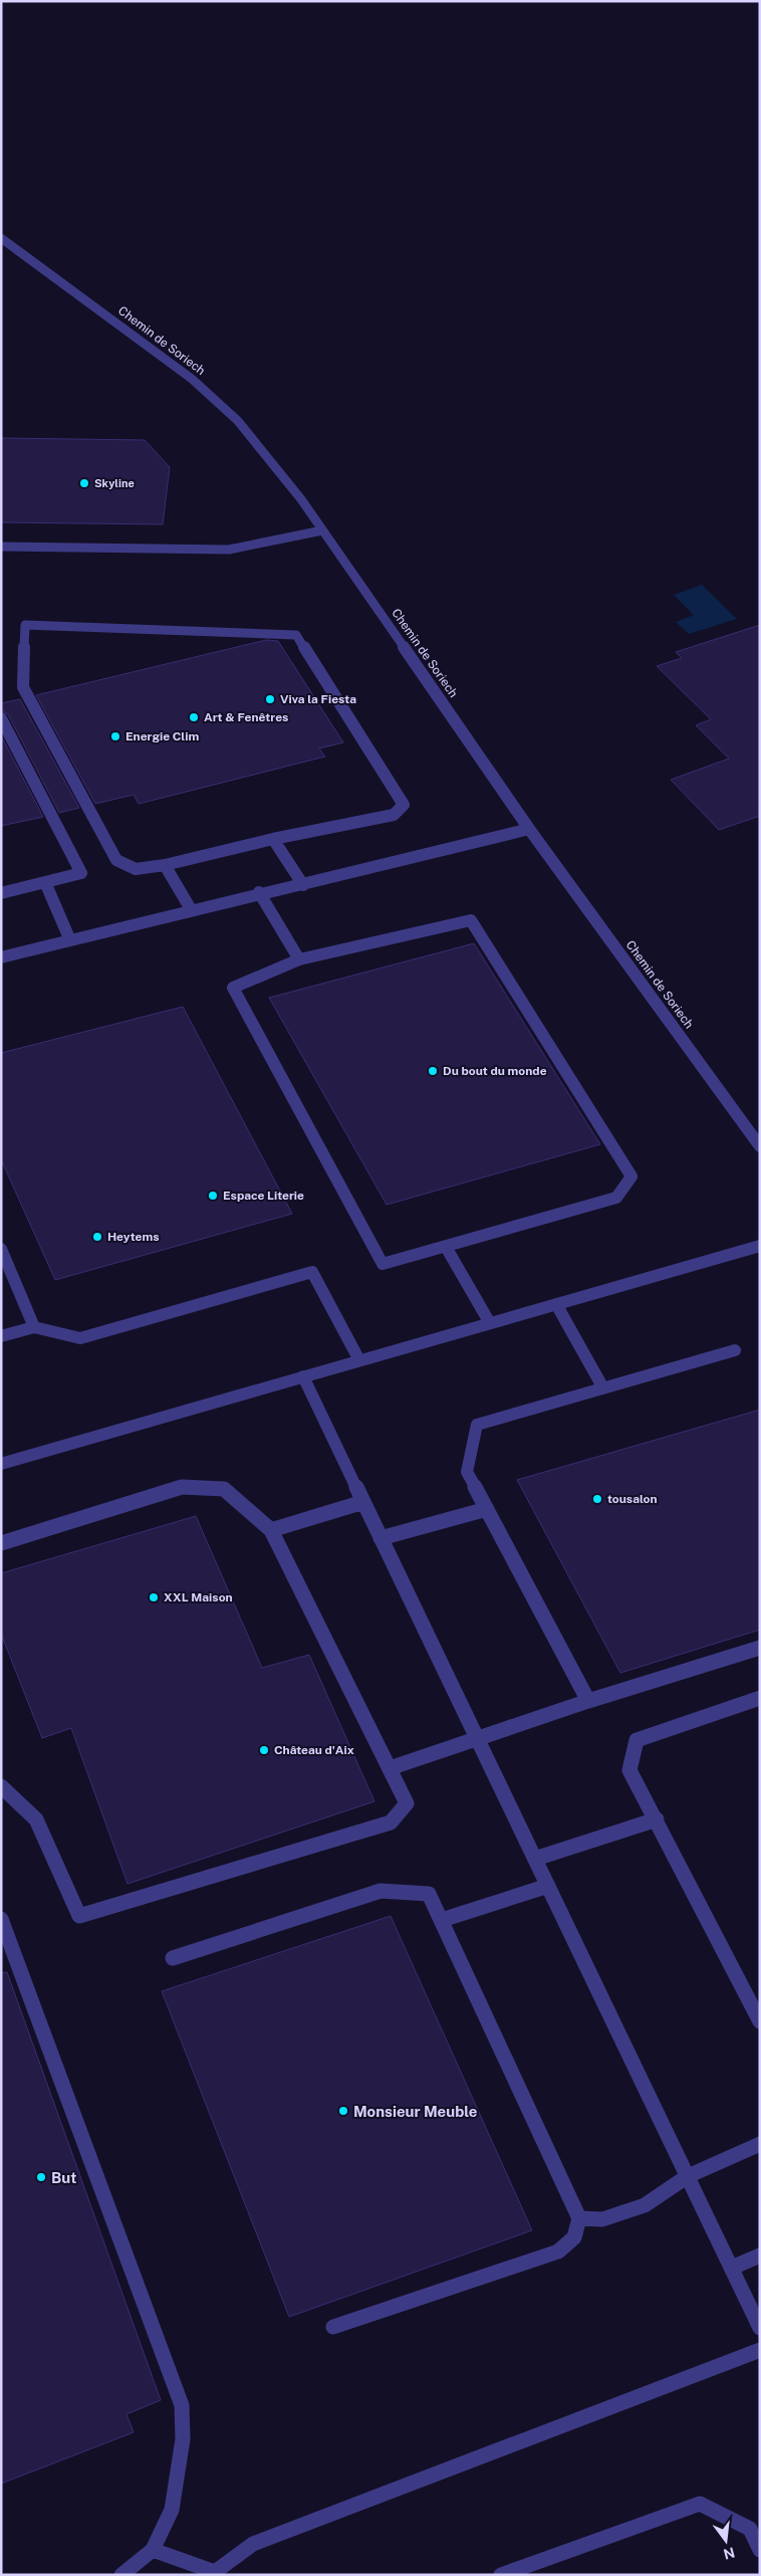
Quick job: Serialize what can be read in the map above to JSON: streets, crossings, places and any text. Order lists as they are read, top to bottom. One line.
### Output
{"streets":{"street":["Chemin de Soriech"]},"places":["Skyline","Viva la Fiesta","Art & Fenêtres","Energie Clim","Du bout du monde","Espace Literie","Heytems","tousalon","XXL Maison","Château d'Aix","Monsieur Meuble","But"],"north":"bottom"}
